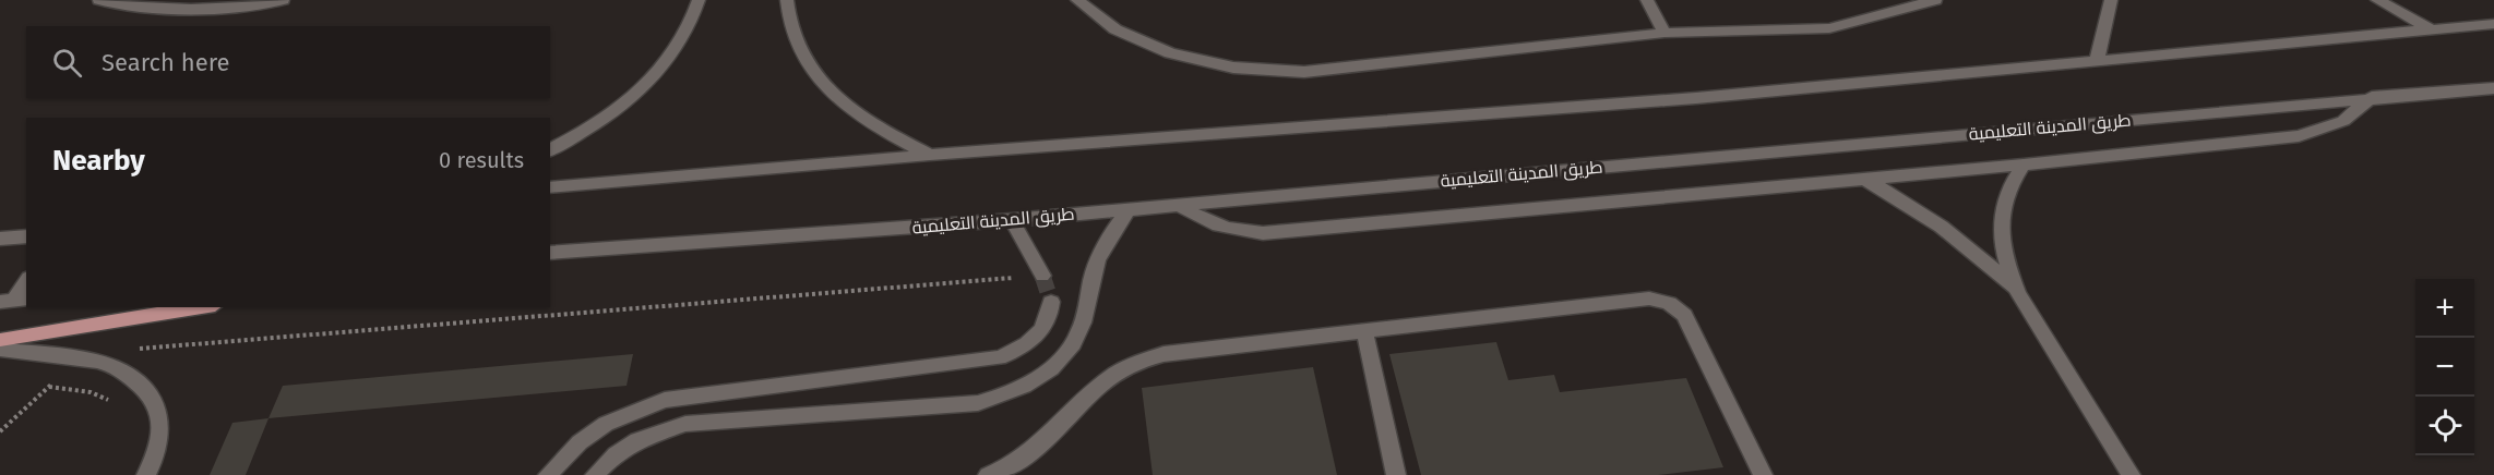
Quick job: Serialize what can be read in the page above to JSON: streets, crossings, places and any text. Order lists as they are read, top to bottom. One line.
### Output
{"streets":{"street":["طريق المدينة التعليمية"]},"page":{"search":"Search here","heading":["Nearby","0 results"],"map_buttons":["+","−"]}}
